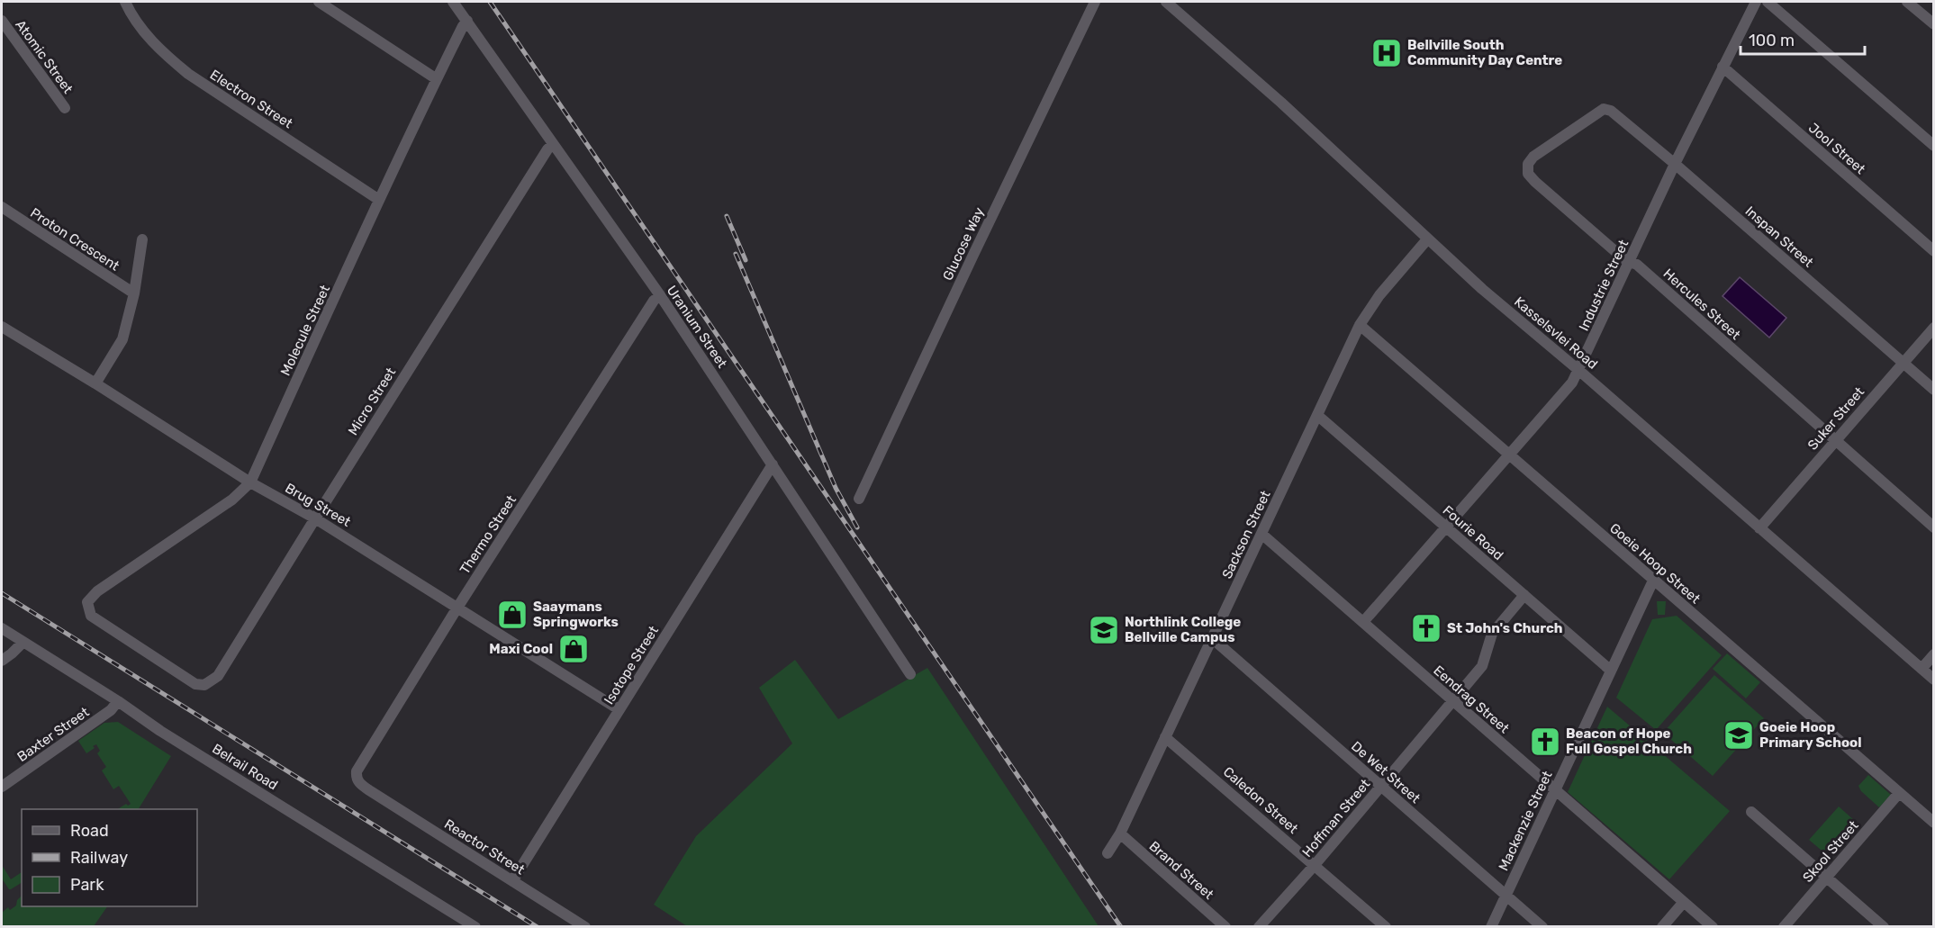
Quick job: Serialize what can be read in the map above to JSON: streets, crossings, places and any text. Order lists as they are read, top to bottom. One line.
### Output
{"streets":{"street":["Atomic Street","Electron Street","Jool Street","Inspan Street","Proton Crescent","Glucose Way","Industrie Street","Hercules Street","Uranium Street","Molecule Street","Kasselsvlei Road","Micro Street","Suker Street","Brug Street","Fourie Road","Thermo Street","Sackson Street","Goeie Hoop Street","Isotope Street","Eendrag Street","Baxter Street","Belrail Road","De Wet Street","Caledon Street","Hoffman Street","Mackenzie Street","Reactor Street","Skool Street","Brand Street"]},"crossings":[["Electron Street","Molecule Street"],["Jool Street","Industrie Street"],["Inspan Street","Industrie Street"],["Inspan Street","Hercules Street"],["Inspan Street","Suker Street"],["Proton Crescent","Brug Street"],["Industrie Street","Hercules Street"],["Industrie Street","Kasselsvlei Road"],["Industrie Street","Fourie Road"],["Industrie Street","Goeie Hoop Street"],["Industrie Street","Eendrag Street"],["Hercules Street","Suker Street"],["Uranium Street","Molecule Street"],["Uranium Street","Micro Street"],["Uranium Street","Thermo Street"],["Uranium Street","Isotope Street"],["Molecule Street","Micro Street"],["Molecule Street","Brug Street"],["Kasselsvlei Road","Suker Street"],["Kasselsvlei Road","Sackson Street"],["Micro Street","Brug Street"],["Brug Street","Thermo Street"],["Brug Street","Isotope Street"],["Fourie Road","Sackson Street"],["Fourie Road","Hoffman Street"],["Fourie Road","Mackenzie Street"],["Thermo Street","Reactor Street"],["Sackson Street","Goeie Hoop Street"],["Sackson Street","Eendrag Street"],["Sackson Street","De Wet Street"],["Sackson Street","Caledon Street"],["Sackson Street","Brand Street"],["Goeie Hoop Street","Mackenzie Street"],["Goeie Hoop Street","Skool Street"],["Isotope Street","Reactor Street"],["Eendrag Street","Hoffman Street"],["Eendrag Street","Mackenzie Street"],["Baxter Street","Belrail Road"],["De Wet Street","Hoffman Street"],["De Wet Street","Mackenzie Street"],["Caledon Street","Hoffman Street"]],"places":{"hospital":["Bellville South Community Day Centre"],"shop":["Saaymans Springworks","Maxi Cool"],"church":["St John's Church","Beacon of Hope Full Gospel Church"],"school or university":["Northlink College Bellville Campus","Goeie Hoop Primary School"]},"legend":["Road","Railway","Park"],"scale_bar":"100 m"}
